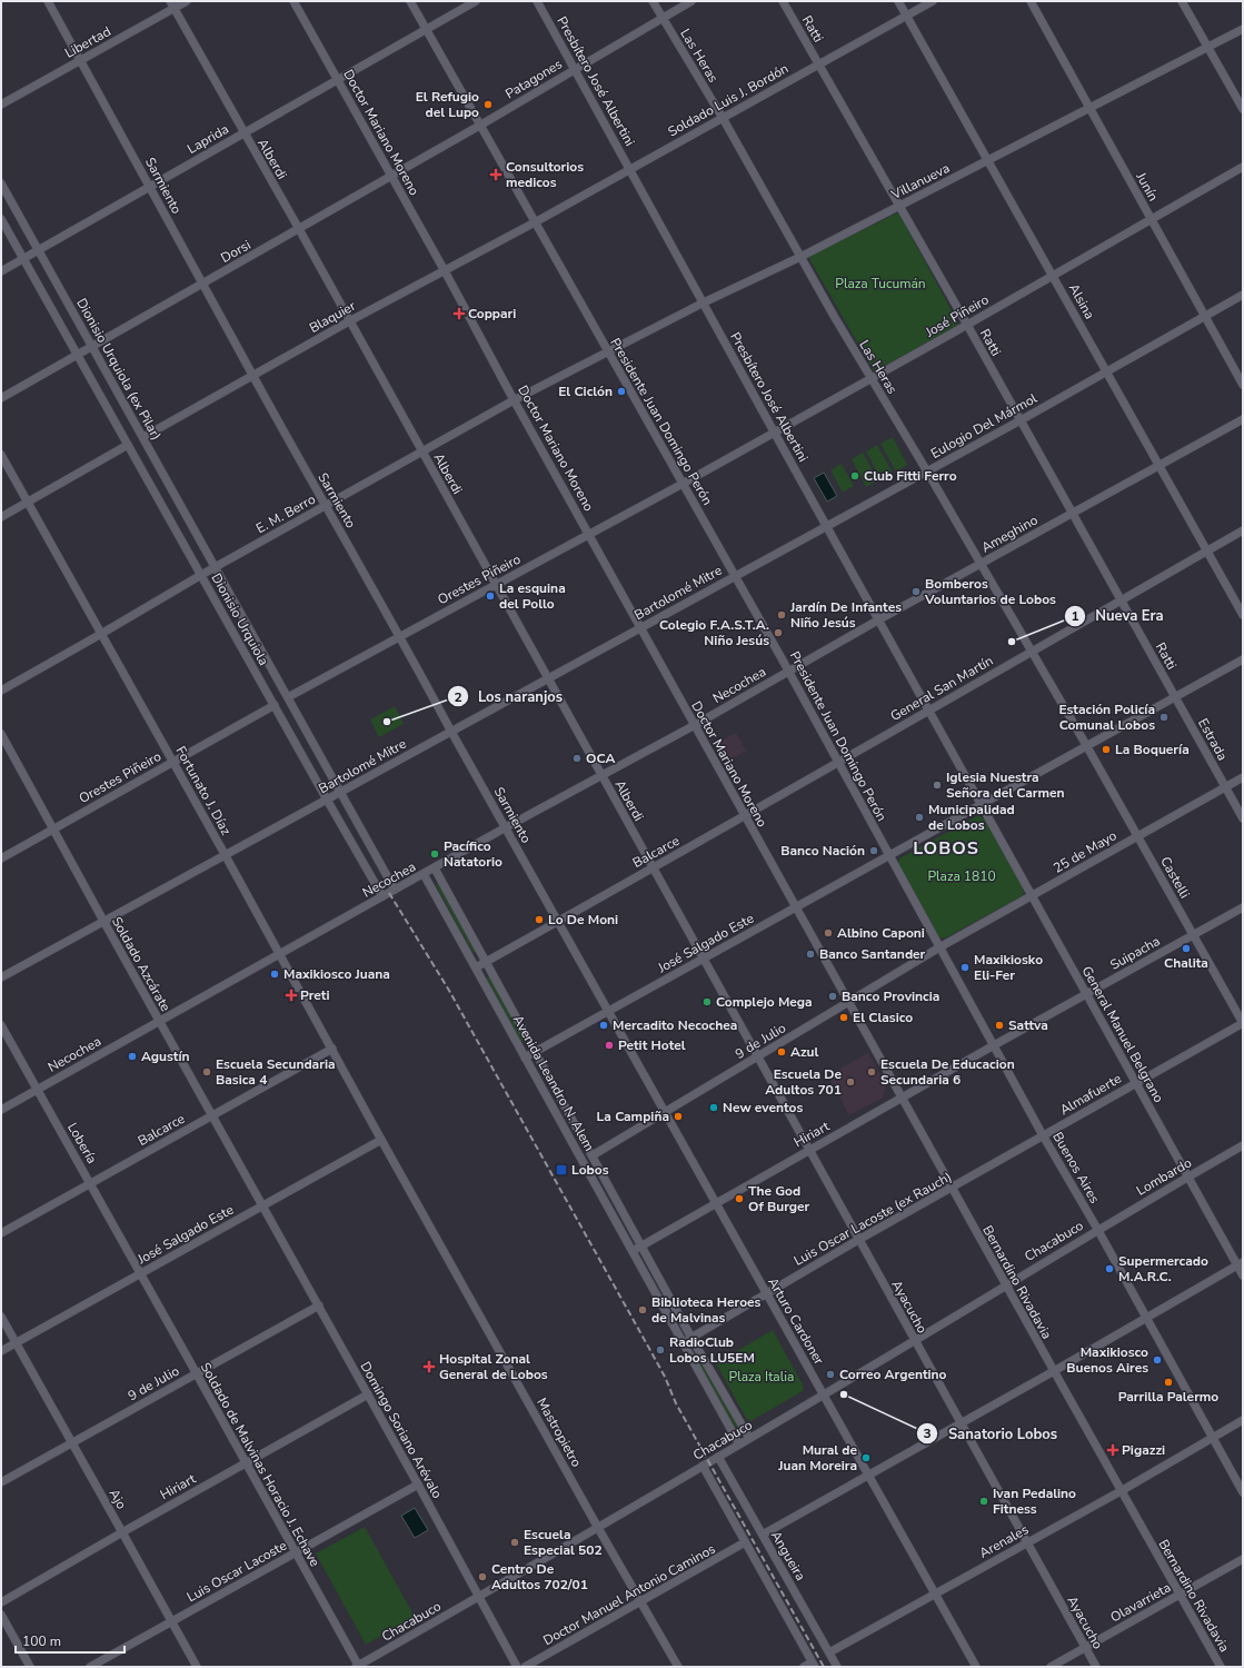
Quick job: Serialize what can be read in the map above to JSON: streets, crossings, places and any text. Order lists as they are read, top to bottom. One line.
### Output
{"streets":{"street":["Ratti","Libertad","Las Heras","Patagones","Presbítero José Albertini","Soldado Luis J. Bordón","Doctor Mariano Moreno","Laprida","Alberdi","Villanueva","Sarmiento","Junín","Dorsi","Alsina","José Piñeiro","Blaquier","Dionisio Urquiola (ex Pilar)","Presidente Juan Domingo Perón","Eulogio Del Mármol","E. M. Berro","Ameghino","Orestes Piñeiro","Bartolomé Mitre","Dionisio Urquiola","Necochea","General San Martín","Estrada","Fortunato J. Díaz","Balcarce","25 de Mayo","Castelli","José Salgado Este","Suipacha","Soldado Azcárate","General Manuel Belgrano","9 de Julio","Avenida Leandro N. Alem","Almafuerte","Hiriart","Lobería","Buenos Aires","Lombardo","Luis Oscar Lacoste (ex Rauch)","Chacabuco","Bernardino Rivadavia","Ayacucho","Arturo Cardoner","Domingo Soriano Arévalo","Mastropietro","Soldado de Malvinas Horacio J. Echave","Ajo","Arenales","Angueira","Luis Oscar Lacoste","Doctor Manuel Antonio Caminos","Olavarrieta"]},"crossings":[["Ratti","Soldado Luis J. Bordón"],["Ratti","Villanueva"],["Ratti","José Piñeiro"],["Ratti","Eulogio Del Mármol"],["Ratti","Ameghino"],["Ratti","General San Martín"],["Ratti","Estrada"],["Ratti","José Salgado Este"],["Libertad","Alberdi"],["Libertad","Sarmiento"],["Las Heras","Patagones"],["Las Heras","Soldado Luis J. Bordón"],["Las Heras","Villanueva"],["Las Heras","José Piñeiro"],["Las Heras","Eulogio Del Mármol"],["Las Heras","Ameghino"],["Las Heras","General San Martín"],["Las Heras","Castelli"],["Las Heras","José Salgado Este"],["Patagones","Presbítero José Albertini"],["Patagones","Dorsi"],["Patagones","Presidente Juan Domingo Perón"],["Presbítero José Albertini","Soldado Luis J. Bordón"],["Presbítero José Albertini","Villanueva"],["Presbítero José Albertini","José Piñeiro"],["Presbítero José Albertini","Eulogio Del Mármol"],["Presbítero José Albertini","Ameghino"],["Presbítero José Albertini","General San Martín"],["Presbítero José Albertini","José Salgado Este"],["Presbítero José Albertini","General Manuel Belgrano"],["Soldado Luis J. Bordón","Alsina"],["Soldado Luis J. Bordón","Blaquier"],["Soldado Luis J. Bordón","Presidente Juan Domingo Perón"],["Doctor Mariano Moreno","Laprida"],["Doctor Mariano Moreno","Dorsi"],["Doctor Mariano Moreno","Blaquier"],["Doctor Mariano Moreno","E. M. Berro"],["Doctor Mariano Moreno","Orestes Piñeiro"],["Doctor Mariano Moreno","Bartolomé Mitre"],["Doctor Mariano Moreno","Necochea"],["Doctor Mariano Moreno","Balcarce"],["Doctor Mariano Moreno","José Salgado Este"],["Doctor Mariano Moreno","Bernardino Rivadavia"],["Laprida","Alberdi"],["Laprida","Sarmiento"],["Laprida","Dionisio Urquiola (ex Pilar)"],["Laprida","Presidente Juan Domingo Perón"],["Alberdi","Dorsi"],["Alberdi","Blaquier"],["Alberdi","E. M. Berro"],["Alberdi","Orestes Piñeiro"],["Alberdi","Bartolomé Mitre"],["Alberdi","Necochea"],["Alberdi","Balcarce"],["Alberdi","José Salgado Este"],["Alberdi","Ayacucho"],["Villanueva","Junín"],["Villanueva","Alsina"],["Villanueva","Presidente Juan Domingo Perón"],["Villanueva","E. M. Berro"],["Sarmiento","Dorsi"],["Sarmiento","Blaquier"],["Sarmiento","E. M. Berro"],["Sarmiento","Orestes Piñeiro"],["Sarmiento","Bartolomé Mitre"],["Sarmiento","Necochea"],["Sarmiento","Balcarce"],["Sarmiento","José Salgado Este"],["Sarmiento","Arturo Cardoner"],["Junín","José Piñeiro"],["Junín","Eulogio Del Mármol"],["Dorsi","Dionisio Urquiola (ex Pilar)"],["Dorsi","Presidente Juan Domingo Perón"],["Dorsi","Dionisio Urquiola"],["Alsina","José Piñeiro"],["Alsina","Eulogio Del Mármol"],["Alsina","Ameghino"],["Alsina","General San Martín"],["José Piñeiro","Presidente Juan Domingo Perón"],["José Piñeiro","Orestes Piñeiro"],["Blaquier","Dionisio Urquiola (ex Pilar)"],["Blaquier","Presidente Juan Domingo Perón"],["Dionisio Urquiola (ex Pilar)","E. M. Berro"],["Dionisio Urquiola (ex Pilar)","Dionisio Urquiola"],["Presidente Juan Domingo Perón","Eulogio Del Mármol"],["Presidente Juan Domingo Perón","E. M. Berro"],["Presidente Juan Domingo Perón","Ameghino"],["Presidente Juan Domingo Perón","Orestes Piñeiro"],["Presidente Juan Domingo Perón","Bartolomé Mitre"],["Presidente Juan Domingo Perón","Necochea"],["Presidente Juan Domingo Perón","General San Martín"],["Presidente Juan Domingo Perón","Balcarce"],["Presidente Juan Domingo Perón","José Salgado Este"],["Presidente Juan Domingo Perón","Buenos Aires"],["Eulogio Del Mármol","Bartolomé Mitre"],["E. M. Berro","Dionisio Urquiola"],["E. M. Berro","Fortunato J. Díaz"],["Ameghino","Necochea"],["Orestes Piñeiro","Dionisio Urquiola"],["Orestes Piñeiro","Fortunato J. Díaz"],["Orestes Piñeiro","Soldado Azcárate"],["Bartolomé Mitre","Dionisio Urquiola"],["Bartolomé Mitre","Fortunato J. Díaz"],["Bartolomé Mitre","Soldado Azcárate"],["Dionisio Urquiola","Necochea"],["Necochea","Fortunato J. Díaz"],["Necochea","Soldado Azcárate"],["Necochea","Avenida Leandro N. Alem"],["Necochea","Lobería"],["General San Martín","Balcarce"],["Estrada","25 de Mayo"],["Estrada","José Salgado Este"],["Fortunato J. Díaz","Balcarce"],["Fortunato J. Díaz","José Salgado Este"],["Fortunato J. Díaz","Mastropietro"],["Balcarce","Soldado Azcárate"],["Balcarce","Avenida Leandro N. Alem"],["Balcarce","Lobería"],["25 de Mayo","Castelli"],["25 de Mayo","General Manuel Belgrano"],["25 de Mayo","9 de Julio"],["25 de Mayo","Buenos Aires"],["Castelli","José Salgado Este"],["Castelli","Suipacha"],["Castelli","Almafuerte"],["José Salgado Este","Soldado Azcárate"],["José Salgado Este","General Manuel Belgrano"],["José Salgado Este","Avenida Leandro N. Alem"],["José Salgado Este","Lobería"],["José Salgado Este","Buenos Aires"],["José Salgado Este","Bernardino Rivadavia"],["José Salgado Este","Ayacucho"],["José Salgado Este","Arturo Cardoner"],["José Salgado Este","Domingo Soriano Arévalo"],["José Salgado Este","Mastropietro"],["José Salgado Este","Soldado de Malvinas Horacio J. Echave"],["José Salgado Este","Ajo"],["Suipacha","General Manuel Belgrano"],["Suipacha","Hiriart"],["Suipacha","Buenos Aires"],["Soldado Azcárate","Domingo Soriano Arévalo"],["General Manuel Belgrano","Almafuerte"],["General Manuel Belgrano","Lombardo"],["9 de Julio","Avenida Leandro N. Alem"],["9 de Julio","Buenos Aires"],["9 de Julio","Bernardino Rivadavia"],["9 de Julio","Ayacucho"],["9 de Julio","Arturo Cardoner"],["9 de Julio","Domingo Soriano Arévalo"],["9 de Julio","Soldado de Malvinas Horacio J. Echave"],["9 de Julio","Ajo"],["Avenida Leandro N. Alem","Hiriart"],["Avenida Leandro N. Alem","Luis Oscar Lacoste (ex Rauch)"],["Avenida Leandro N. Alem","Chacabuco"],["Almafuerte","Buenos Aires"],["Almafuerte","Luis Oscar Lacoste (ex Rauch)"],["Hiriart","Buenos Aires"],["Hiriart","Bernardino Rivadavia"],["Hiriart","Ayacucho"],["Hiriart","Arturo Cardoner"],["Hiriart","Domingo Soriano Arévalo"],["Hiriart","Soldado de Malvinas Horacio J. Echave"],["Hiriart","Ajo"],["Lobería","Soldado de Malvinas Horacio J. Echave"],["Buenos Aires","Lombardo"],["Buenos Aires","Luis Oscar Lacoste (ex Rauch)"],["Buenos Aires","Chacabuco"],["Buenos Aires","Arenales"],["Lombardo","Chacabuco"],["Luis Oscar Lacoste (ex Rauch)","Bernardino Rivadavia"],["Luis Oscar Lacoste (ex Rauch)","Ayacucho"],["Luis Oscar Lacoste (ex Rauch)","Arturo Cardoner"],["Chacabuco","Bernardino Rivadavia"],["Chacabuco","Ayacucho"],["Chacabuco","Arturo Cardoner"],["Chacabuco","Domingo Soriano Arévalo"],["Chacabuco","Mastropietro"],["Chacabuco","Soldado de Malvinas Horacio J. Echave"],["Chacabuco","Angueira"],["Bernardino Rivadavia","Arenales"],["Bernardino Rivadavia","Olavarrieta"],["Ayacucho","Arenales"],["Ayacucho","Olavarrieta"],["Arturo Cardoner","Arenales"],["Domingo Soriano Arévalo","Luis Oscar Lacoste"],["Mastropietro","Doctor Manuel Antonio Caminos"],["Soldado de Malvinas Horacio J. Echave","Luis Oscar Lacoste"],["Ajo","Luis Oscar Lacoste"],["Arenales","Angueira"]],"districts":["LOBOS"],"parks":["Plaza Tucumán","Plaza 1810","Plaza Italia"],"places":{"other":["El Refugio del Lupo","El Ciclón","Club Fitti Ferro","Bomberos Voluntarios de Lobos","La esquina del Pollo","Jardín De Infantes Niño Jesús","Colegio F.A.S.T.A. Niño Jesús","Nueva Era","Estación Policía Comunal Lobos","Los naranjos","La Boquería","OCA","Iglesia Nuestra Señora del Carmen","Municipalidad de Lobos","Banco Nación","Pacífico Natatorio","Lo De Moni","Albino Caponi","Chalita","Banco Santander","Maxikiosko Eli-Fer","Maxikiosco Juana","Banco Provincia","Complejo Mega","El Clasico","Mercadito Necochea","Sattva","Petit Hotel","Azul","Agustín","Escuela Secundaria Basica 4","Escuela De Educacion Secundaria 6","Escuela De Adultos 701","New eventos","La Campiña","The God Of Burger","Supermercado M.A.R.C.","Biblioteca Heroes de Malvinas","RadioClub Lobos LU5EM","Maxikiosco Buenos Aires","Correo Argentino","Parrilla Palermo","Sanatorio Lobos","Mural de Juan Moreira","Ivan Pedalino Fitness","Escuela Especial 502","Centro De Adultos 702/01"],"health":["Consultorios medicos","Coppari","Preti","Hospital Zonal General de Lobos","Pigazzi"],"transit":["Lobos"]},"scale_bar":"100 m"}
